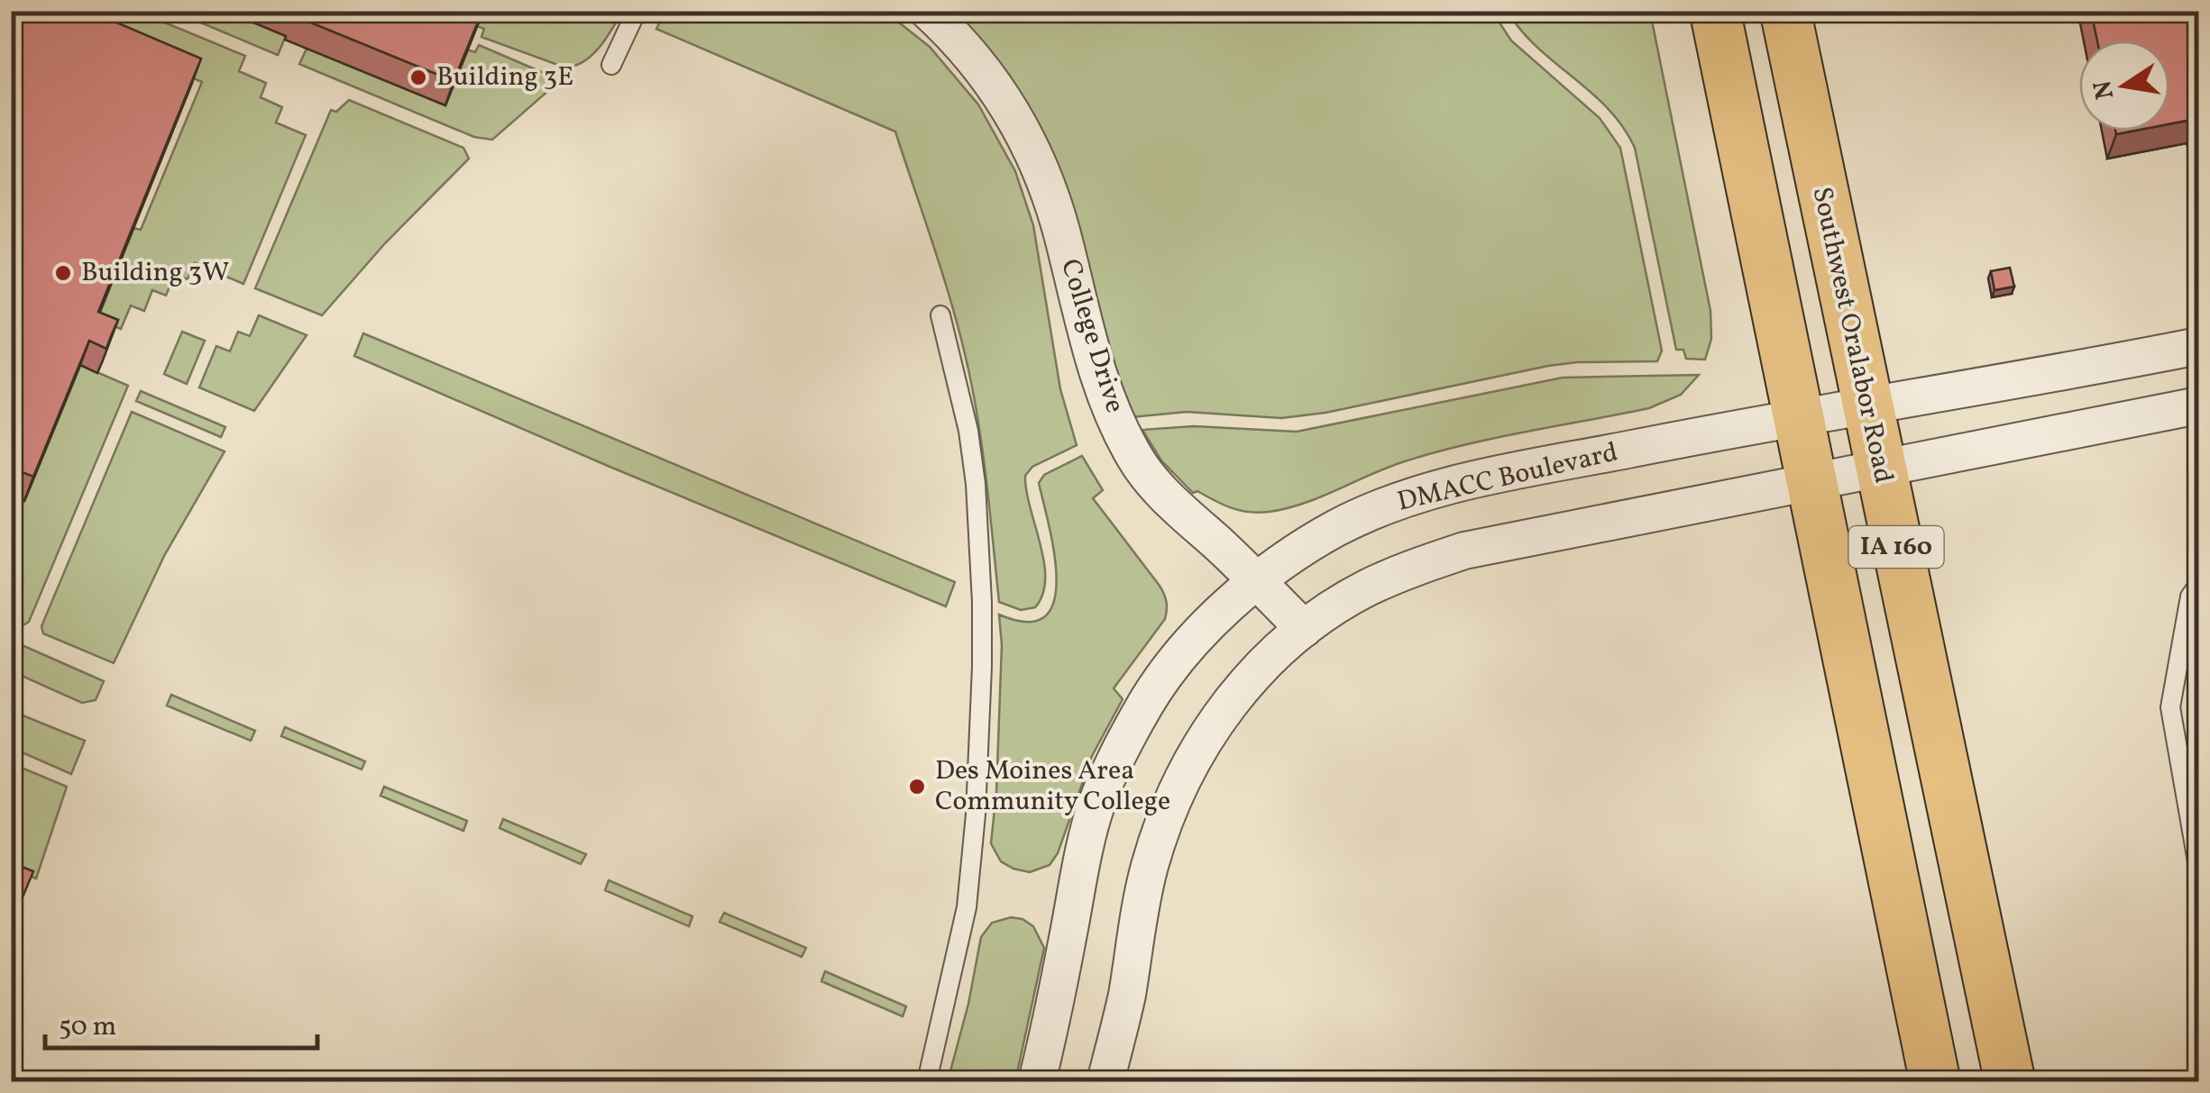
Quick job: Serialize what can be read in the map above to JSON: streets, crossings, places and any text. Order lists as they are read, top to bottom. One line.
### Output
{"streets":{"main road":["Southwest Oralabor Road","IA 160"],"street":["College Drive","DMACC Boulevard"]},"crossings":[["Southwest Oralabor Road","DMACC Boulevard"],["College Drive","DMACC Boulevard"],["DMACC Boulevard","IA 160"]],"places":["Building 3E","Building 3W","Des Moines Area Community College"],"scale_bar":"50 m","north":"left"}
